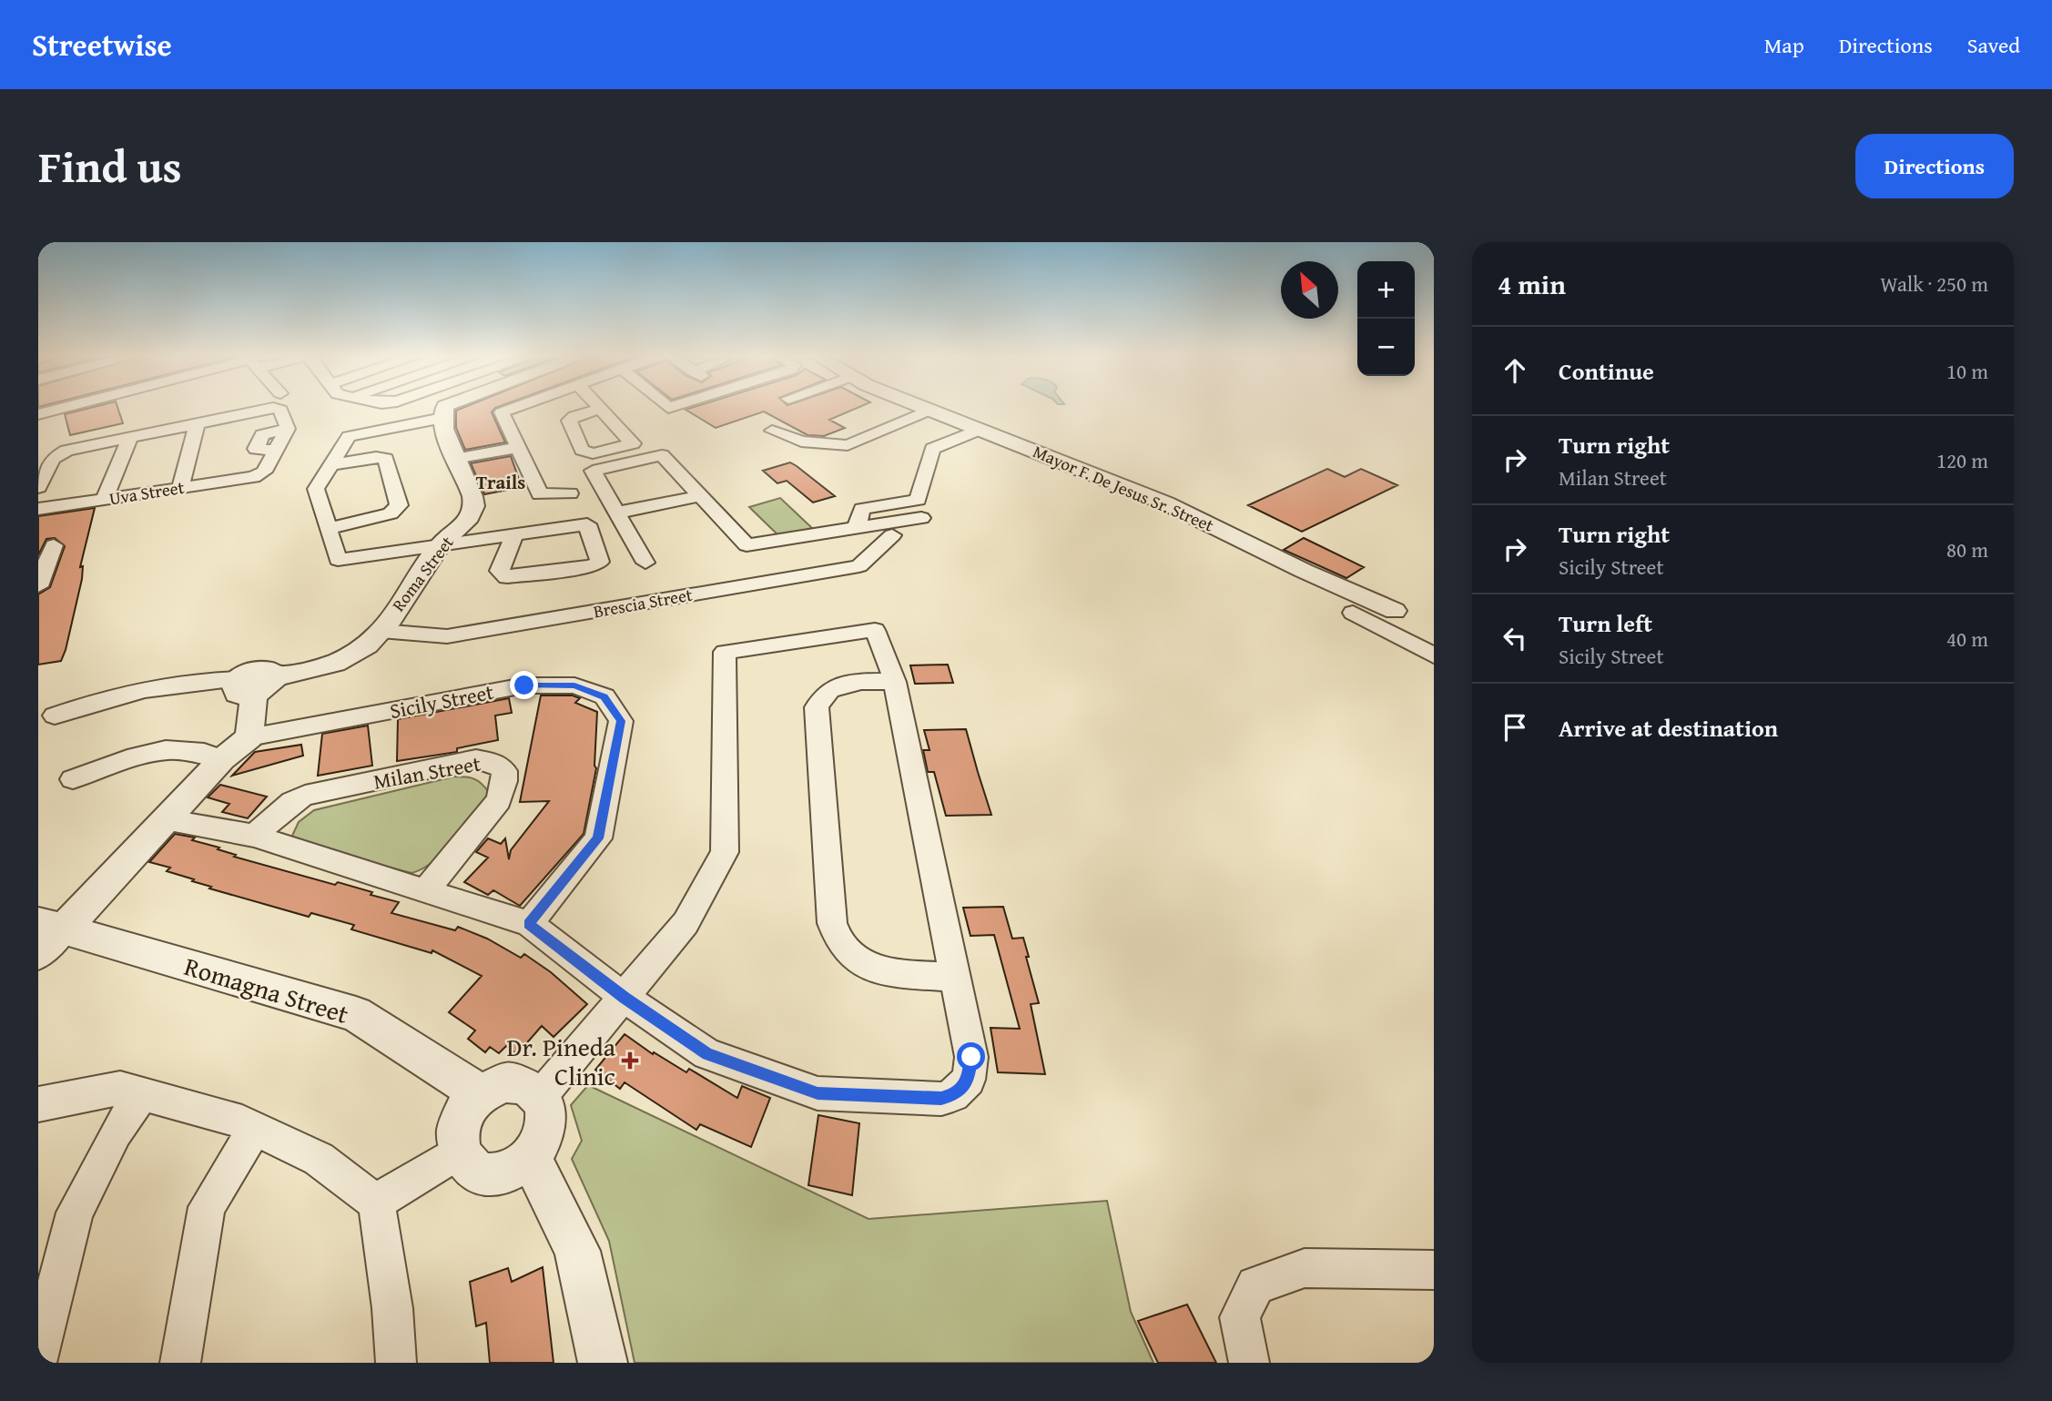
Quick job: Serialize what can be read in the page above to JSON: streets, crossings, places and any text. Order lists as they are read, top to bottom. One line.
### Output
{"streets":{"street":["Mayor F. De Jesus Sr. Street","Uva Street","Roma Street","Brescia Street","Sicily Street","Milan Street","Romagna Street"]},"crossings":[["Roma Street","Brescia Street"]],"districts":["Trails"],"places":{"health":["Dr. Pineda Clinic"]},"north":"top left","page":{"header":"Streetwise","nav":["Map","Directions","Saved"],"title":"Find us","buttons":"Directions","heading":["4 min","Walk · 250 m"],"map_buttons":["+","−"],"list":[["Continue","10 m"],["Turn right","Milan Street","120 m"],["Turn right","Sicily Street","80 m"],["Turn left","Sicily Street","40 m"],"Arrive at destination"]}}
